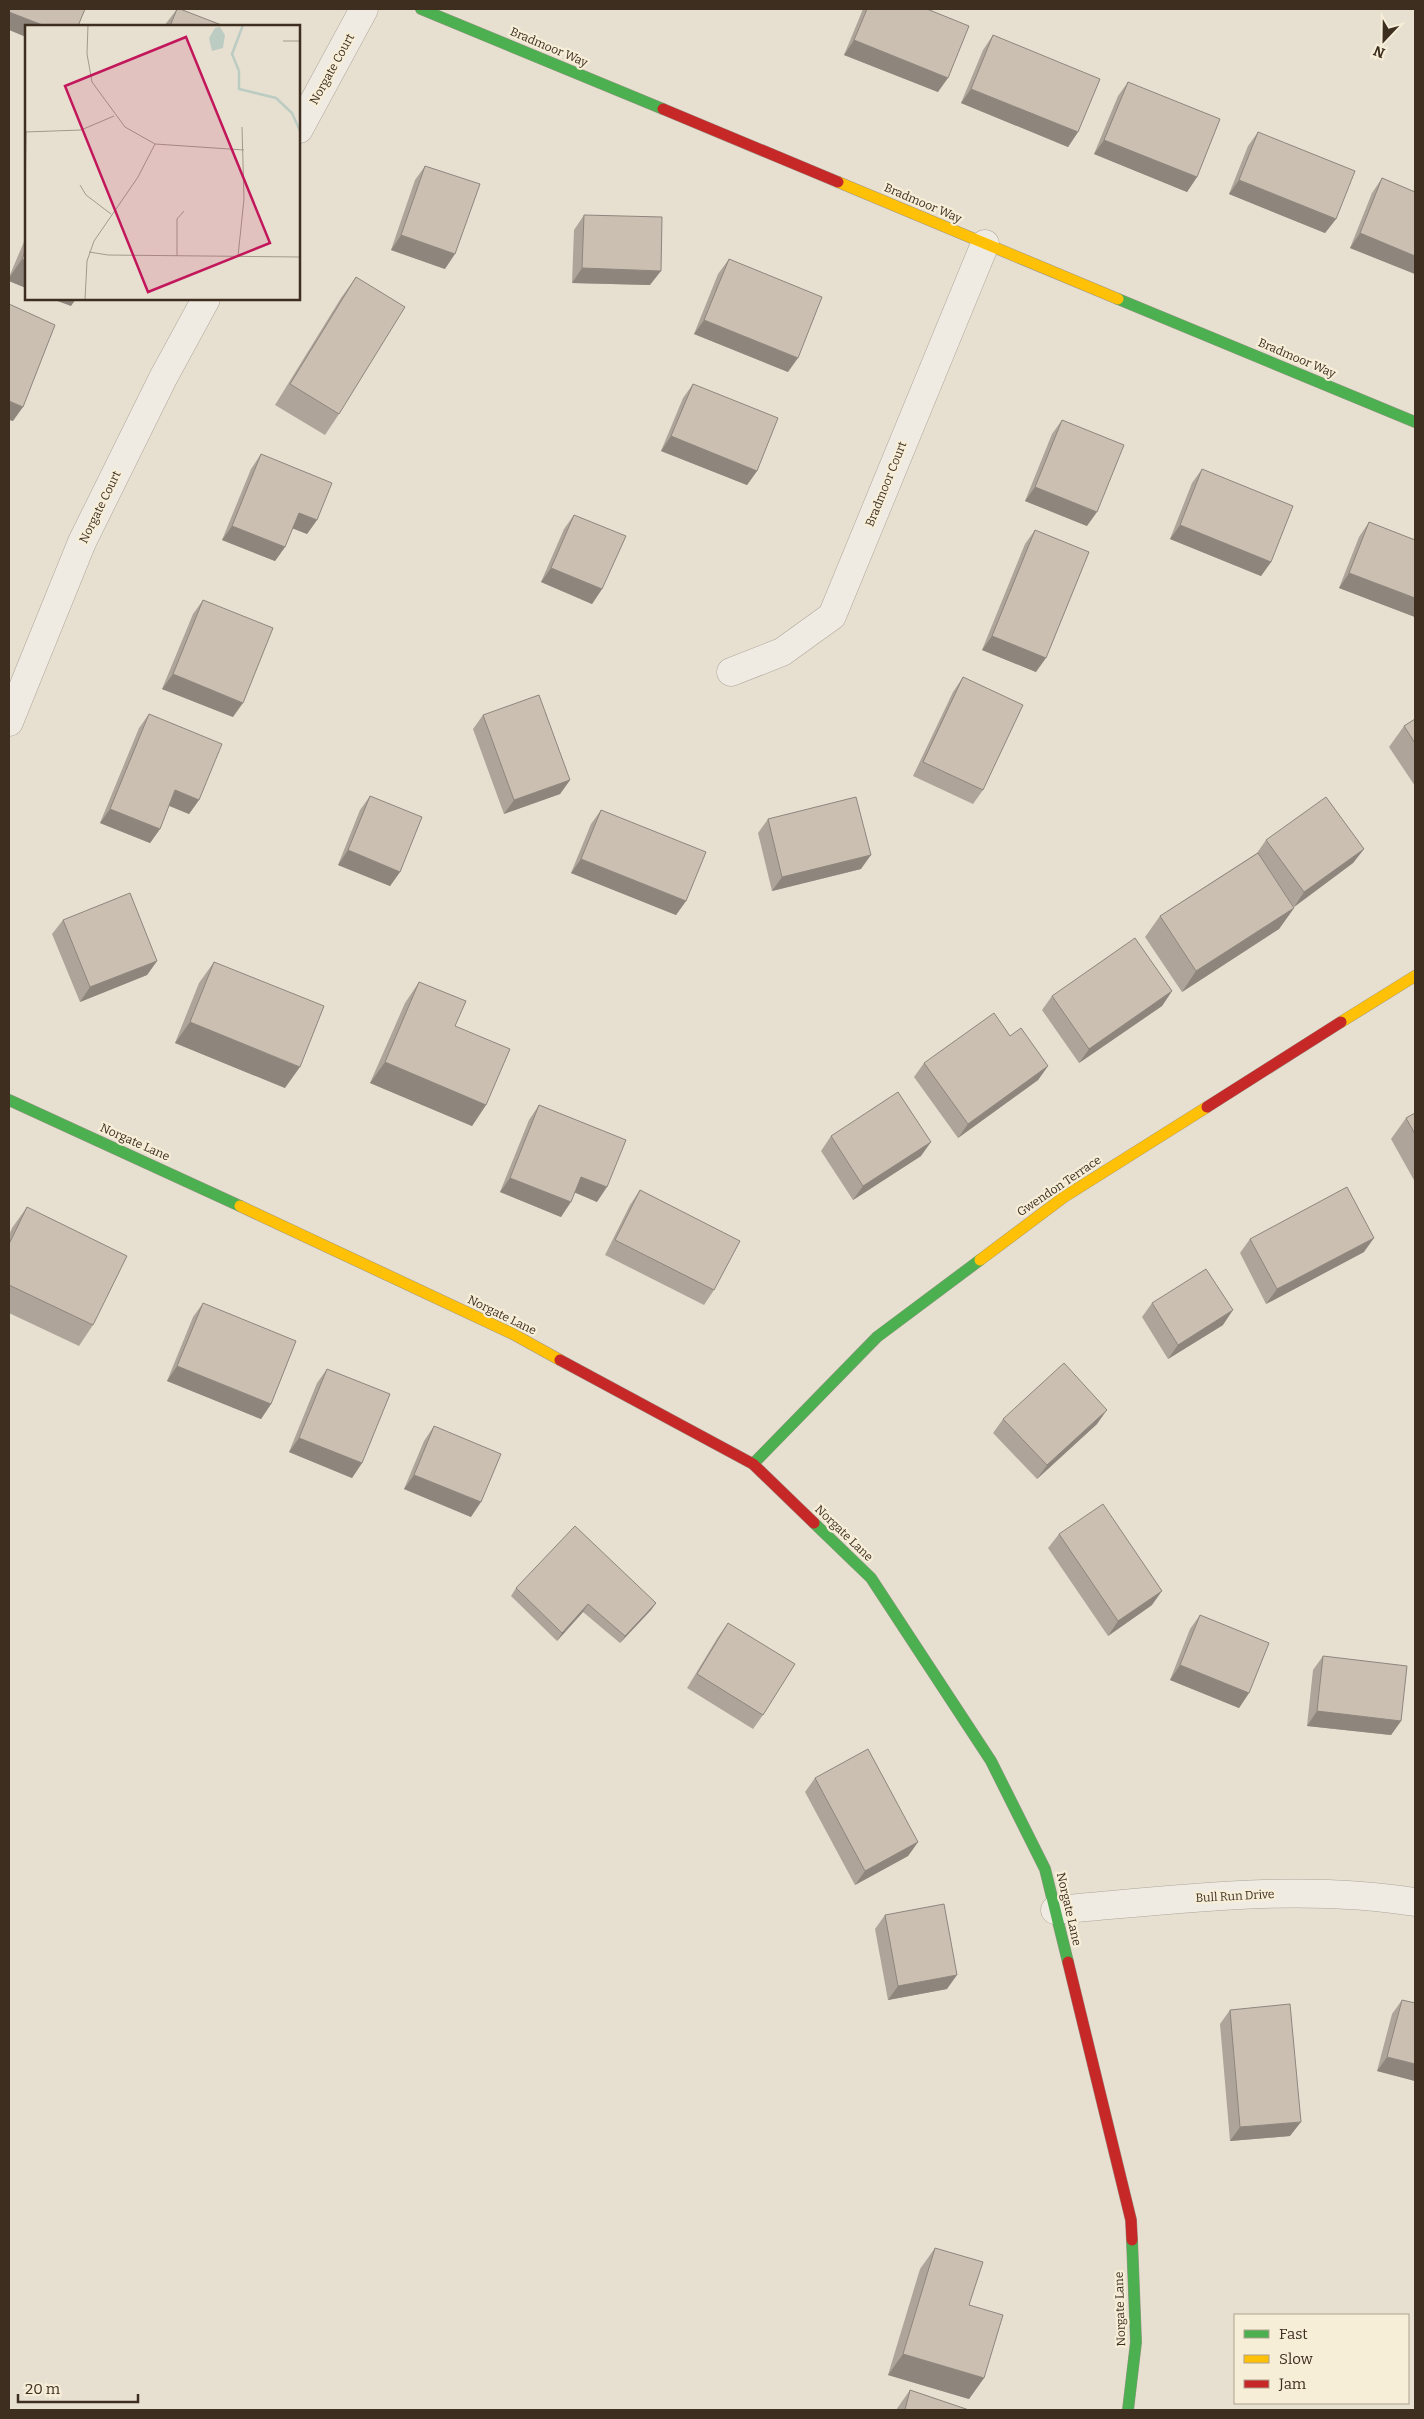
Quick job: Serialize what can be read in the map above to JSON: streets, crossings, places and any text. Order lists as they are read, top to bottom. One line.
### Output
{"streets":{"street":["Bradmoor Way","Norgate Court","Bradmoor Court","Norgate Lane","Gwendon Terrace","Bull Run Drive"]},"crossings":[["Bradmoor Way","Bradmoor Court"],["Norgate Lane","Gwendon Terrace"],["Norgate Lane","Bull Run Drive"]],"legend":["Fast","Slow","Jam"],"scale_bar":"20 m","north":"bottom"}
